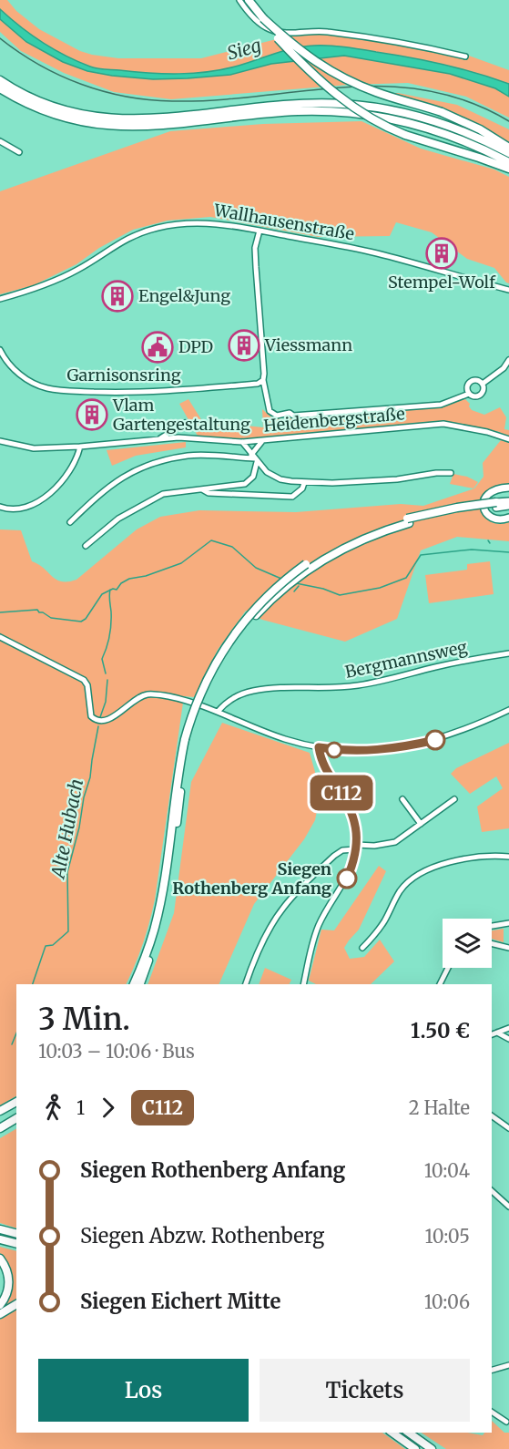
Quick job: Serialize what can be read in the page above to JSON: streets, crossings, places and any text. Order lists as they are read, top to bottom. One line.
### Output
{"streets":{"street":["Wallhausenstraße","Garnisonsring","Heidenbergstraße","Bergmannsweg"]},"water":["Sieg","Alte Hubach"],"places":{"building":["Stempel-Wolf","Engel&Jung","Viessmann","Vlam Gartengestaltung"],"public building":["DPD"],"other":["Siegen Rothenberg Anfang"]},"lines":["bus line C112"],"page":{"on_map":"C112","heading":["3 Min.","10:03 – 10:06 · Bus","1.50 €"],"legs":["1","C112","2 Halte"],"list":[{"name":"Siegen Rothenberg Anfang","value":"10:04"},{"name":"Siegen Abzw. Rothenberg","value":"10:05"},{"name":"Siegen Eichert Mitte","value":"10:06"}],"buttons":["Los","Tickets"]}}
